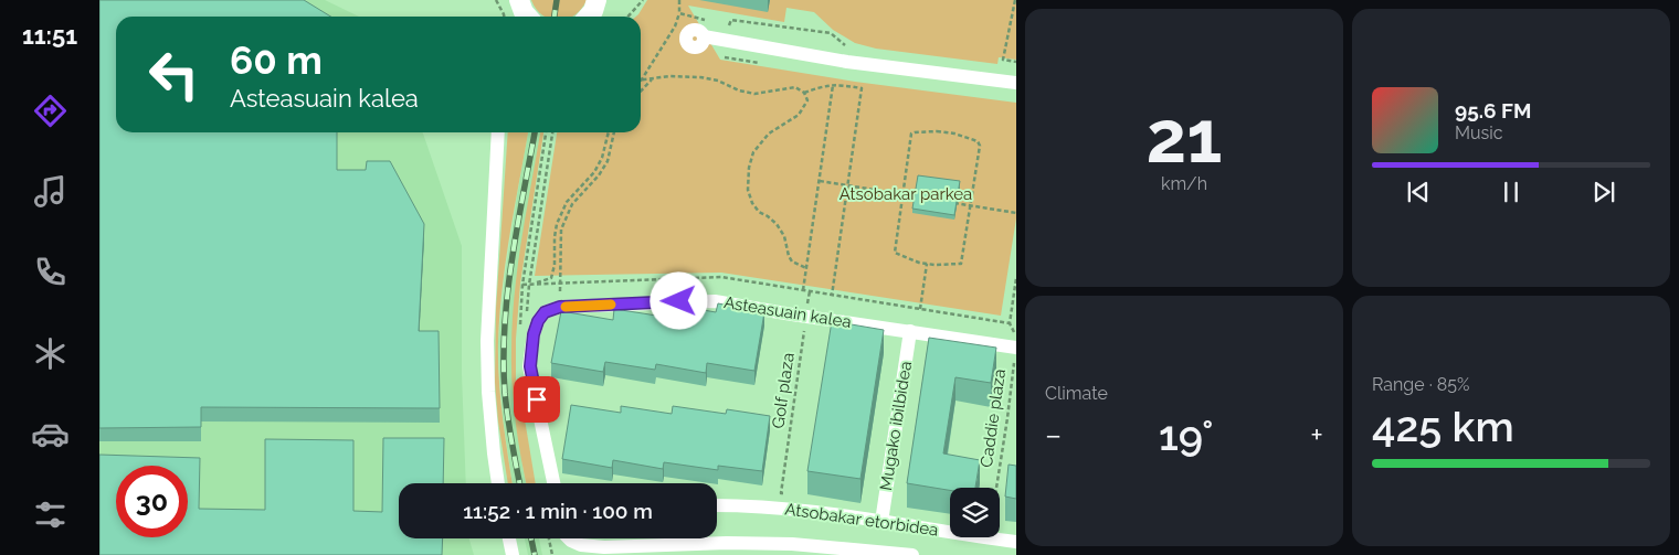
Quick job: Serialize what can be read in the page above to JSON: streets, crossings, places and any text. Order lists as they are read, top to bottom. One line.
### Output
{"streets":{"street":["Asteasuain kalea","Mugako ibilbidea","Atsobakar etorbidea"],"path":["Golf plaza","Caddie plaza"]},"crossings":[["Asteasuain kalea","Golf plaza"],["Asteasuain kalea","Caddie plaza"],["Asteasuain kalea","Mugako ibilbidea"],["Mugako ibilbidea","Atsobakar etorbidea"]],"parks":["Atsobakar parkea"],"page":{"tabs":"11:51","tile":[["21","km/h"],"Climate",["Range · 85%","425 km"]],"turn":["60 m","Asteasuain kalea"],"song":["95.6 FM","Music"],"heat":["−","19°","+"],"limit":"30","trip":"11:52 · 1 min · 100 m"}}
